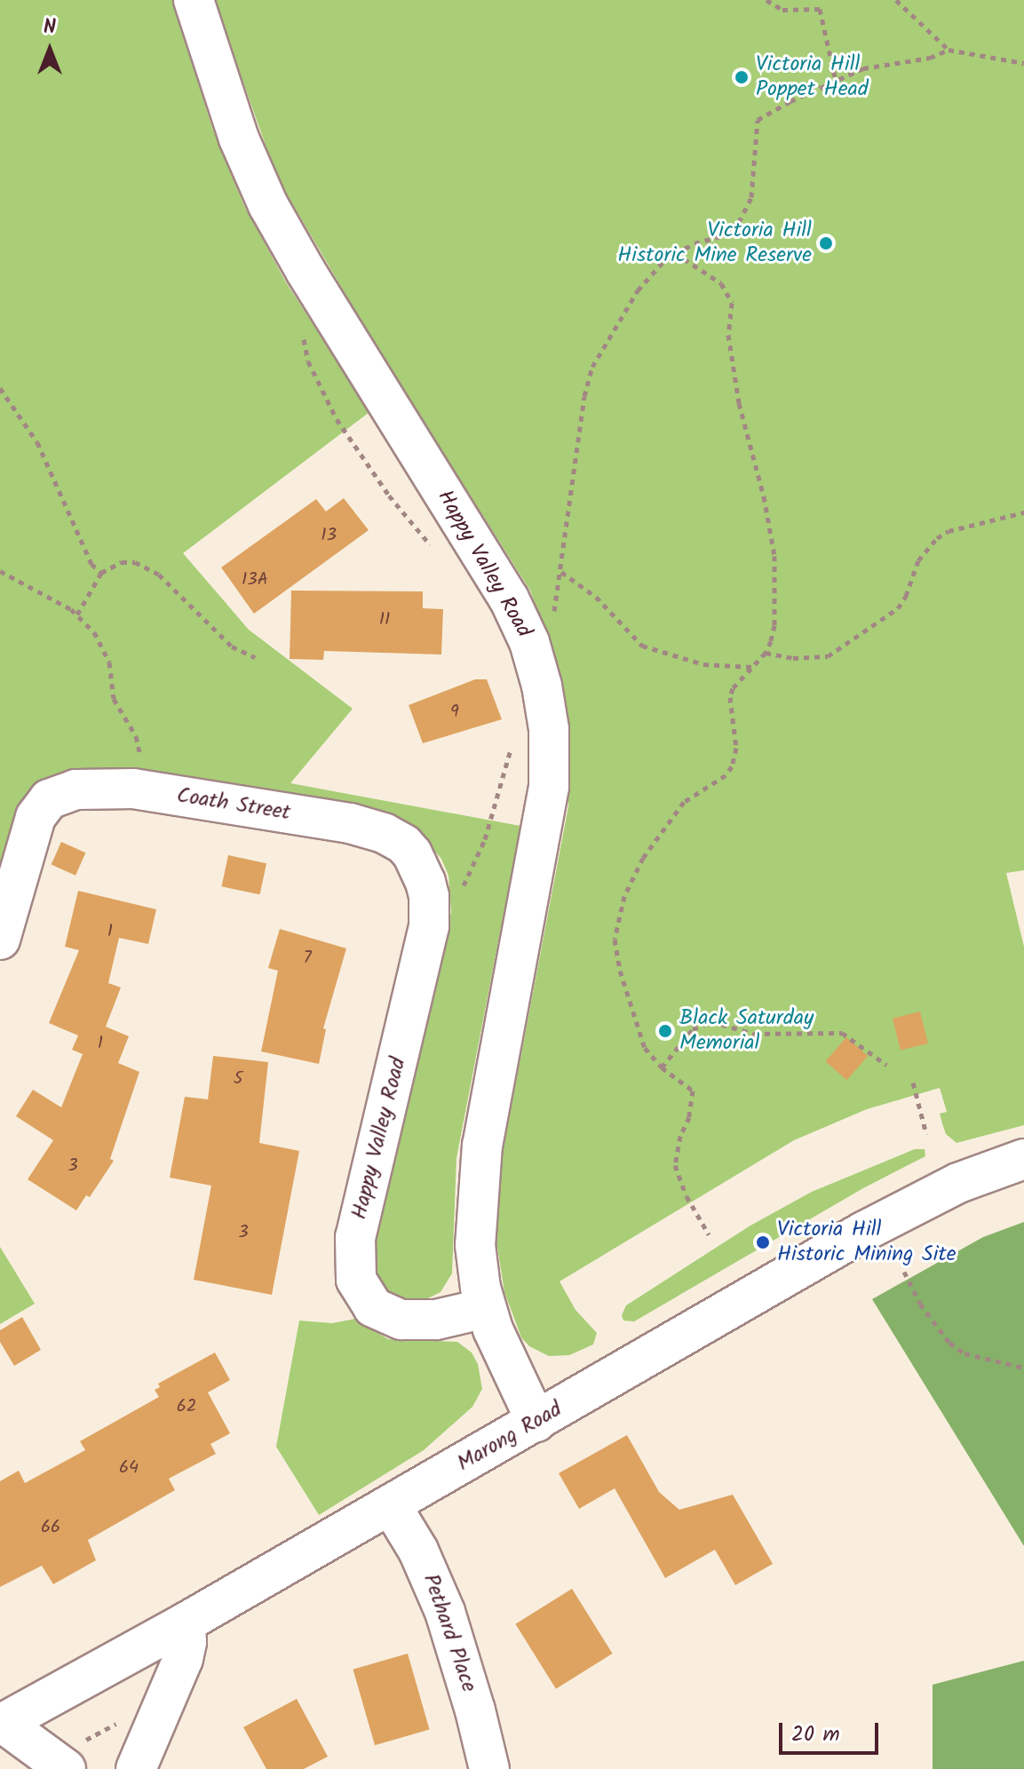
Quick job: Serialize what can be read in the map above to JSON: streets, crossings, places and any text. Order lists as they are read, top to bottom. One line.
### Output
{"streets":{"main road":["Happy Valley Road","Coath Street","Marong Road","Pethard Place"]},"crossings":[["Happy Valley Road","Coath Street"],["Happy Valley Road","Marong Road"],["Marong Road","Pethard Place"]],"places":["Victoria Hill Poppet Head","Victoria Hill Historic Mine Reserve","Black Saturday Memorial","Victoria Hill Historic Mining Site"],"house_numbers":["13","13A","11","9","1","7","1","5","3","3","62","64","66"],"scale_bar":"20 m","north":"top"}
